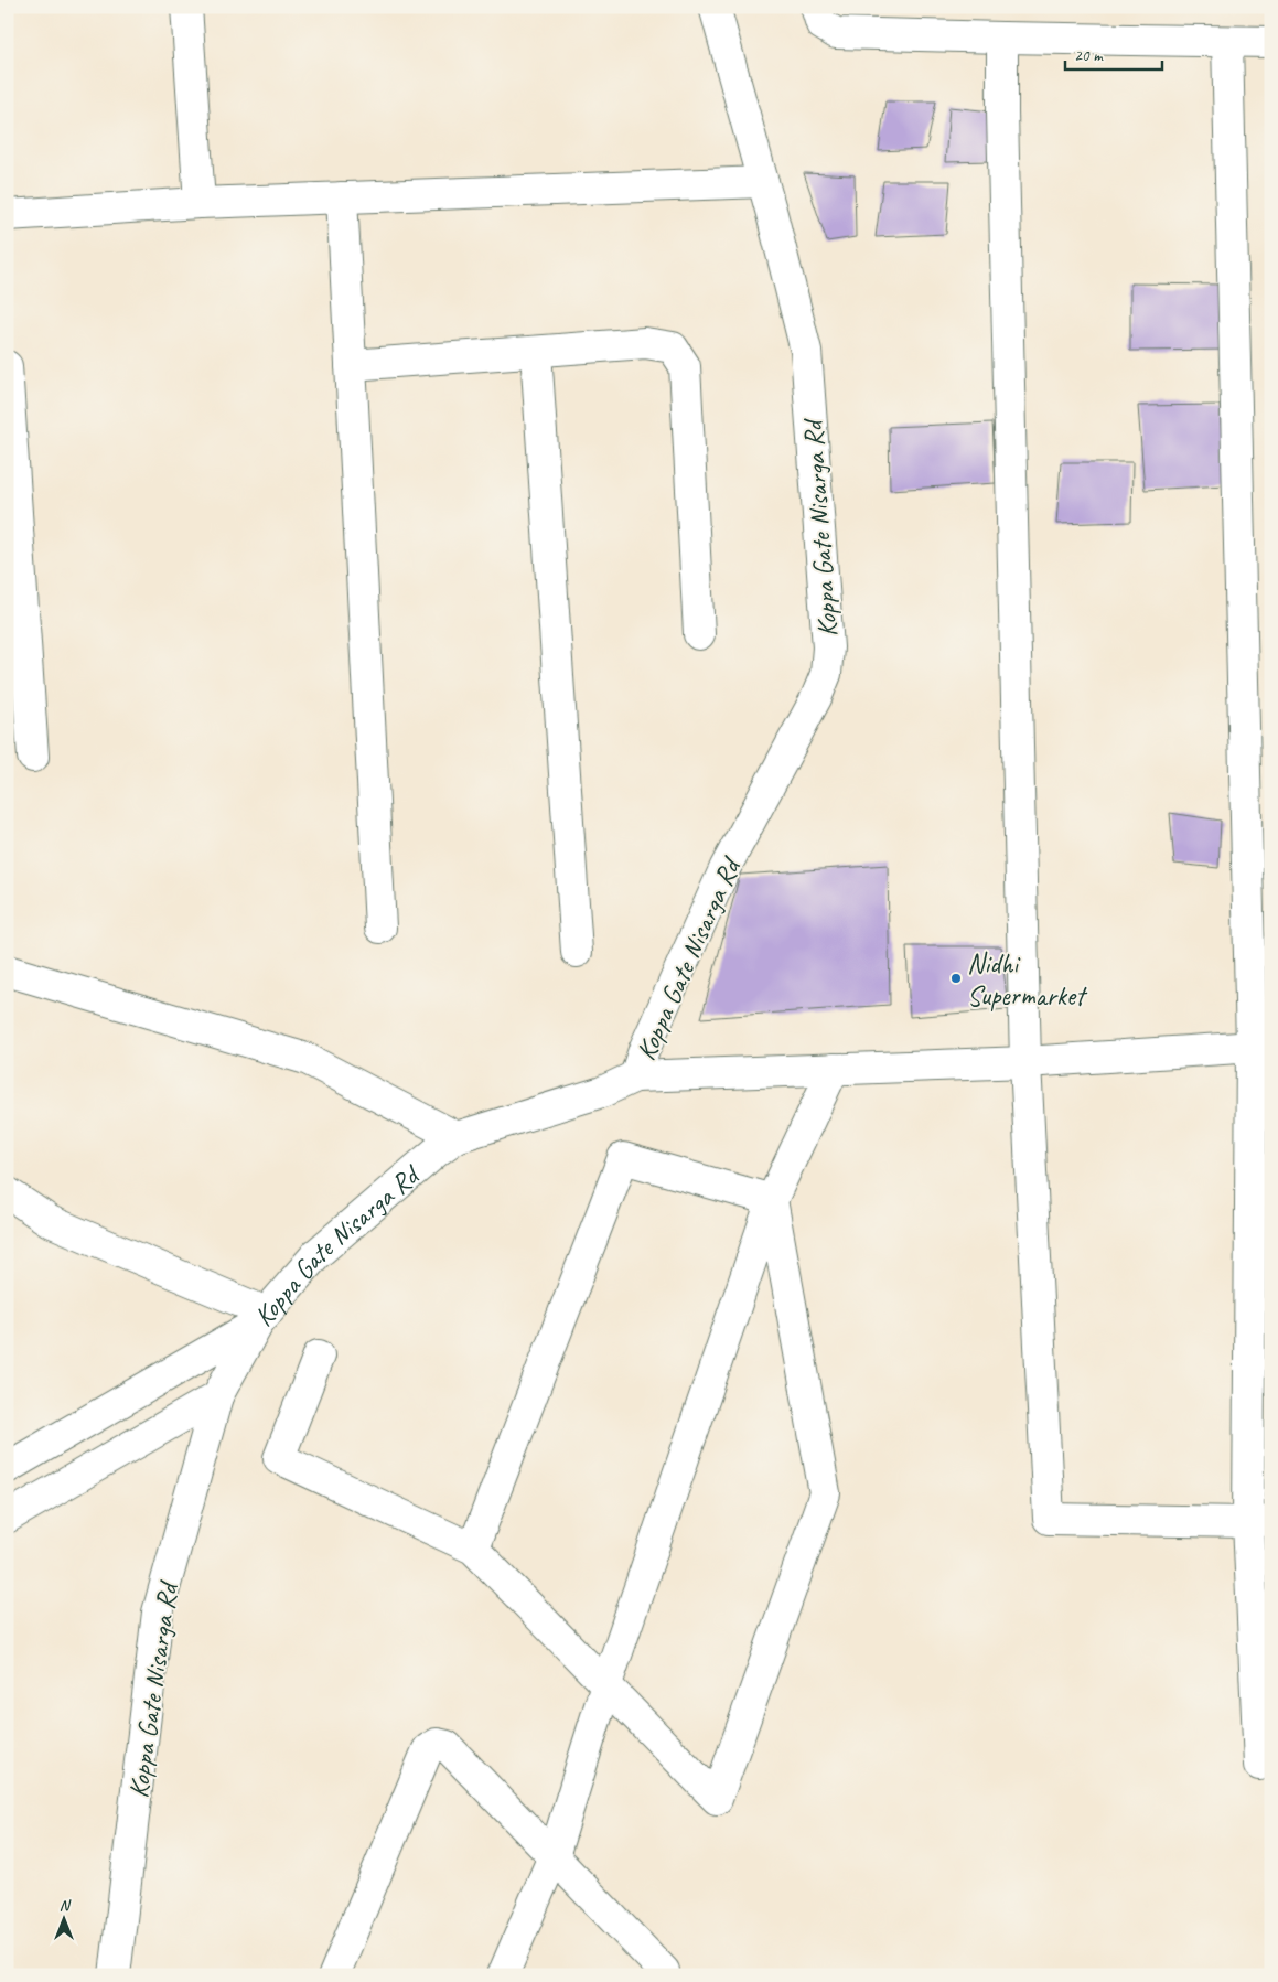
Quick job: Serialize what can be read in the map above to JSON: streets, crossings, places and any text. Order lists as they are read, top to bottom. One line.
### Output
{"streets":{"street":["Koppa Gate Nisarga Rd"]},"places":["Nidhi Supermarket"],"scale_bar":"20 m","north":"top"}
